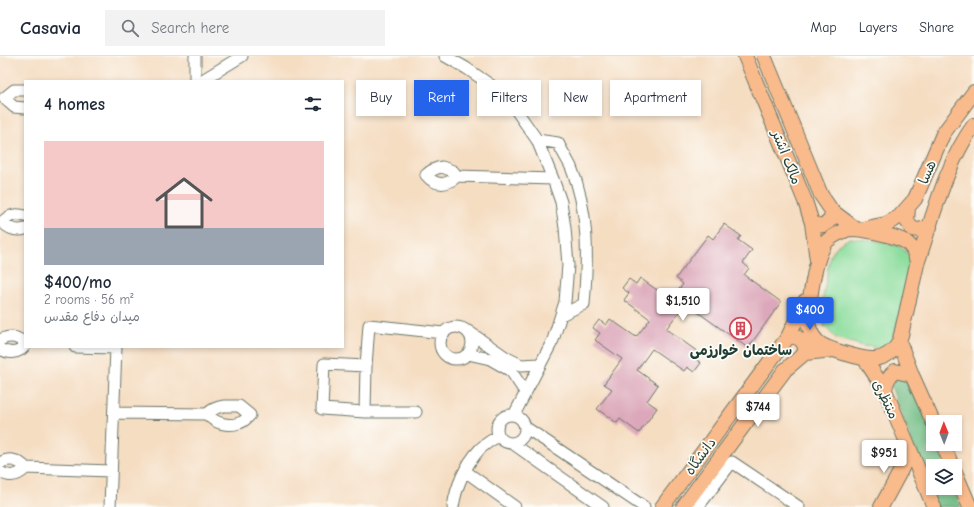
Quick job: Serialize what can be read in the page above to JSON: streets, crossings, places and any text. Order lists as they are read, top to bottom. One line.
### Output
{"streets":{"main road":["مالک اشتر","هسا","منتظری","دانشگاه"]},"crossings":[["مالک اشتر","هسا"],["مالک اشتر","منتظری"],["مالک اشتر","دانشگاه"],["هسا","منتظری"],["هسا","دانشگاه"],["منتظری","دانشگاه"]],"places":{"building":["ساختمان خوارزمی"]},"north":"top","page":{"header":"Casavia","search":"Search here","nav":["Map","Layers","Share"],"chip":["Buy","Rent","Filters","New","Apartment"],"heading":"4 homes","list":[{"name":"$400/mo","note":"2 rooms · 56 m² · میدان دفاع مقدس"}],"price":["$1,510","$400","$744","$951"]}}
